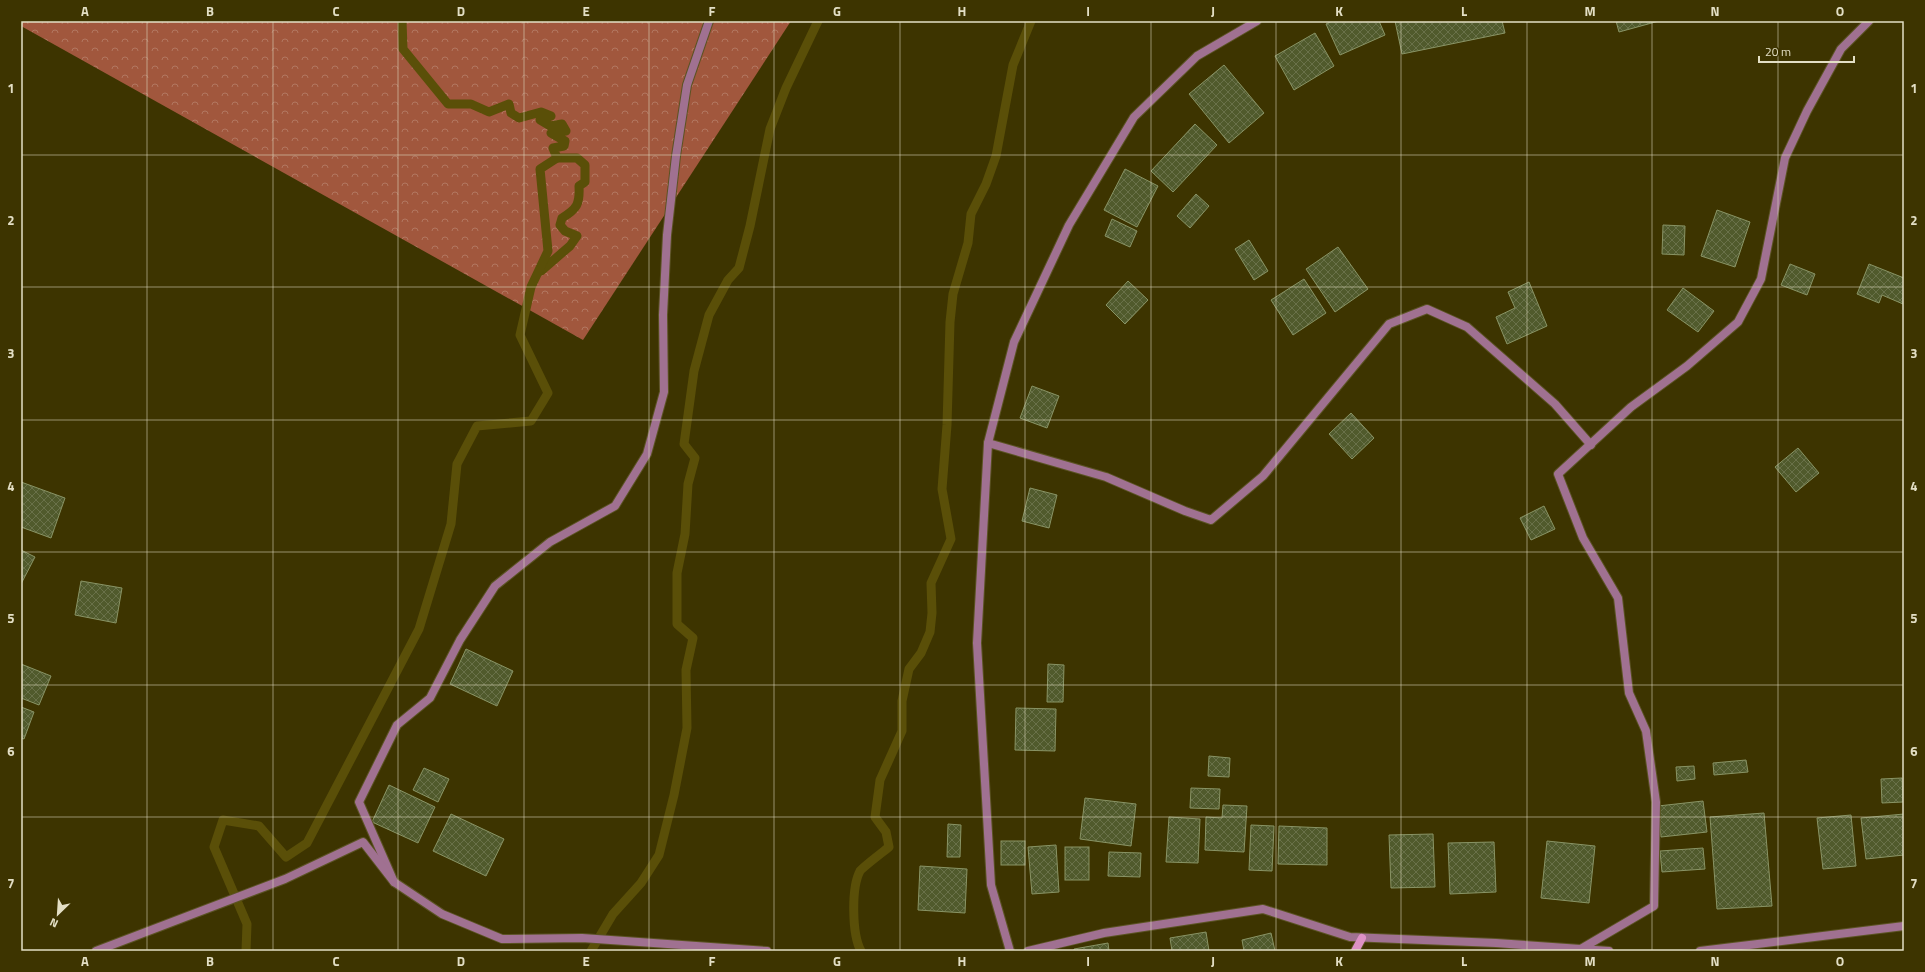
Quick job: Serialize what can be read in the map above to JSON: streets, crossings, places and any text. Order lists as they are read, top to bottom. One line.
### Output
{"scale_bar":"20 m","north":"bottom left","grid":{"columns":["A","B","C","D","E","F","G","H","I","J","K","L","M","N","O"],"rows":["1","2","3","4","5","6","7"]}}
